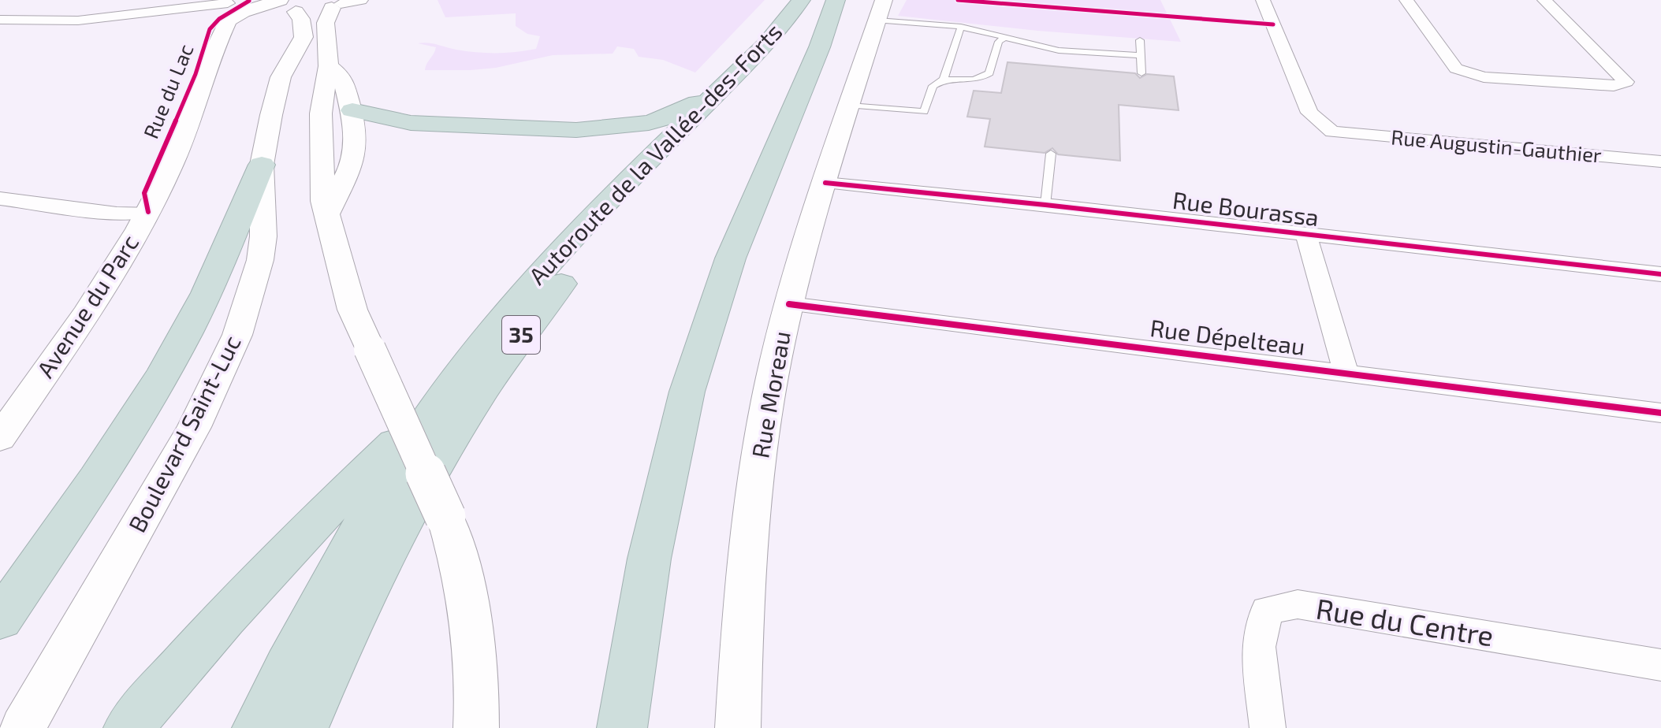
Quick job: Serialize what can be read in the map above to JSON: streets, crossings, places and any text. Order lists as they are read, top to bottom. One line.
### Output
{"streets":{"highway":["Autoroute de la Vallée-des-Forts","35"],"street":["Rue du Lac","Rue Augustin-Gauthier","Rue Bourassa","Avenue du Parc","Rue Dépelteau","Rue Moreau","Boulevard Saint-Luc","Rue du Centre"]},"crossings":[["Rue Bourassa","Rue Moreau"],["Avenue du Parc","Boulevard Saint-Luc"],["Rue Dépelteau","Rue Moreau"]]}
